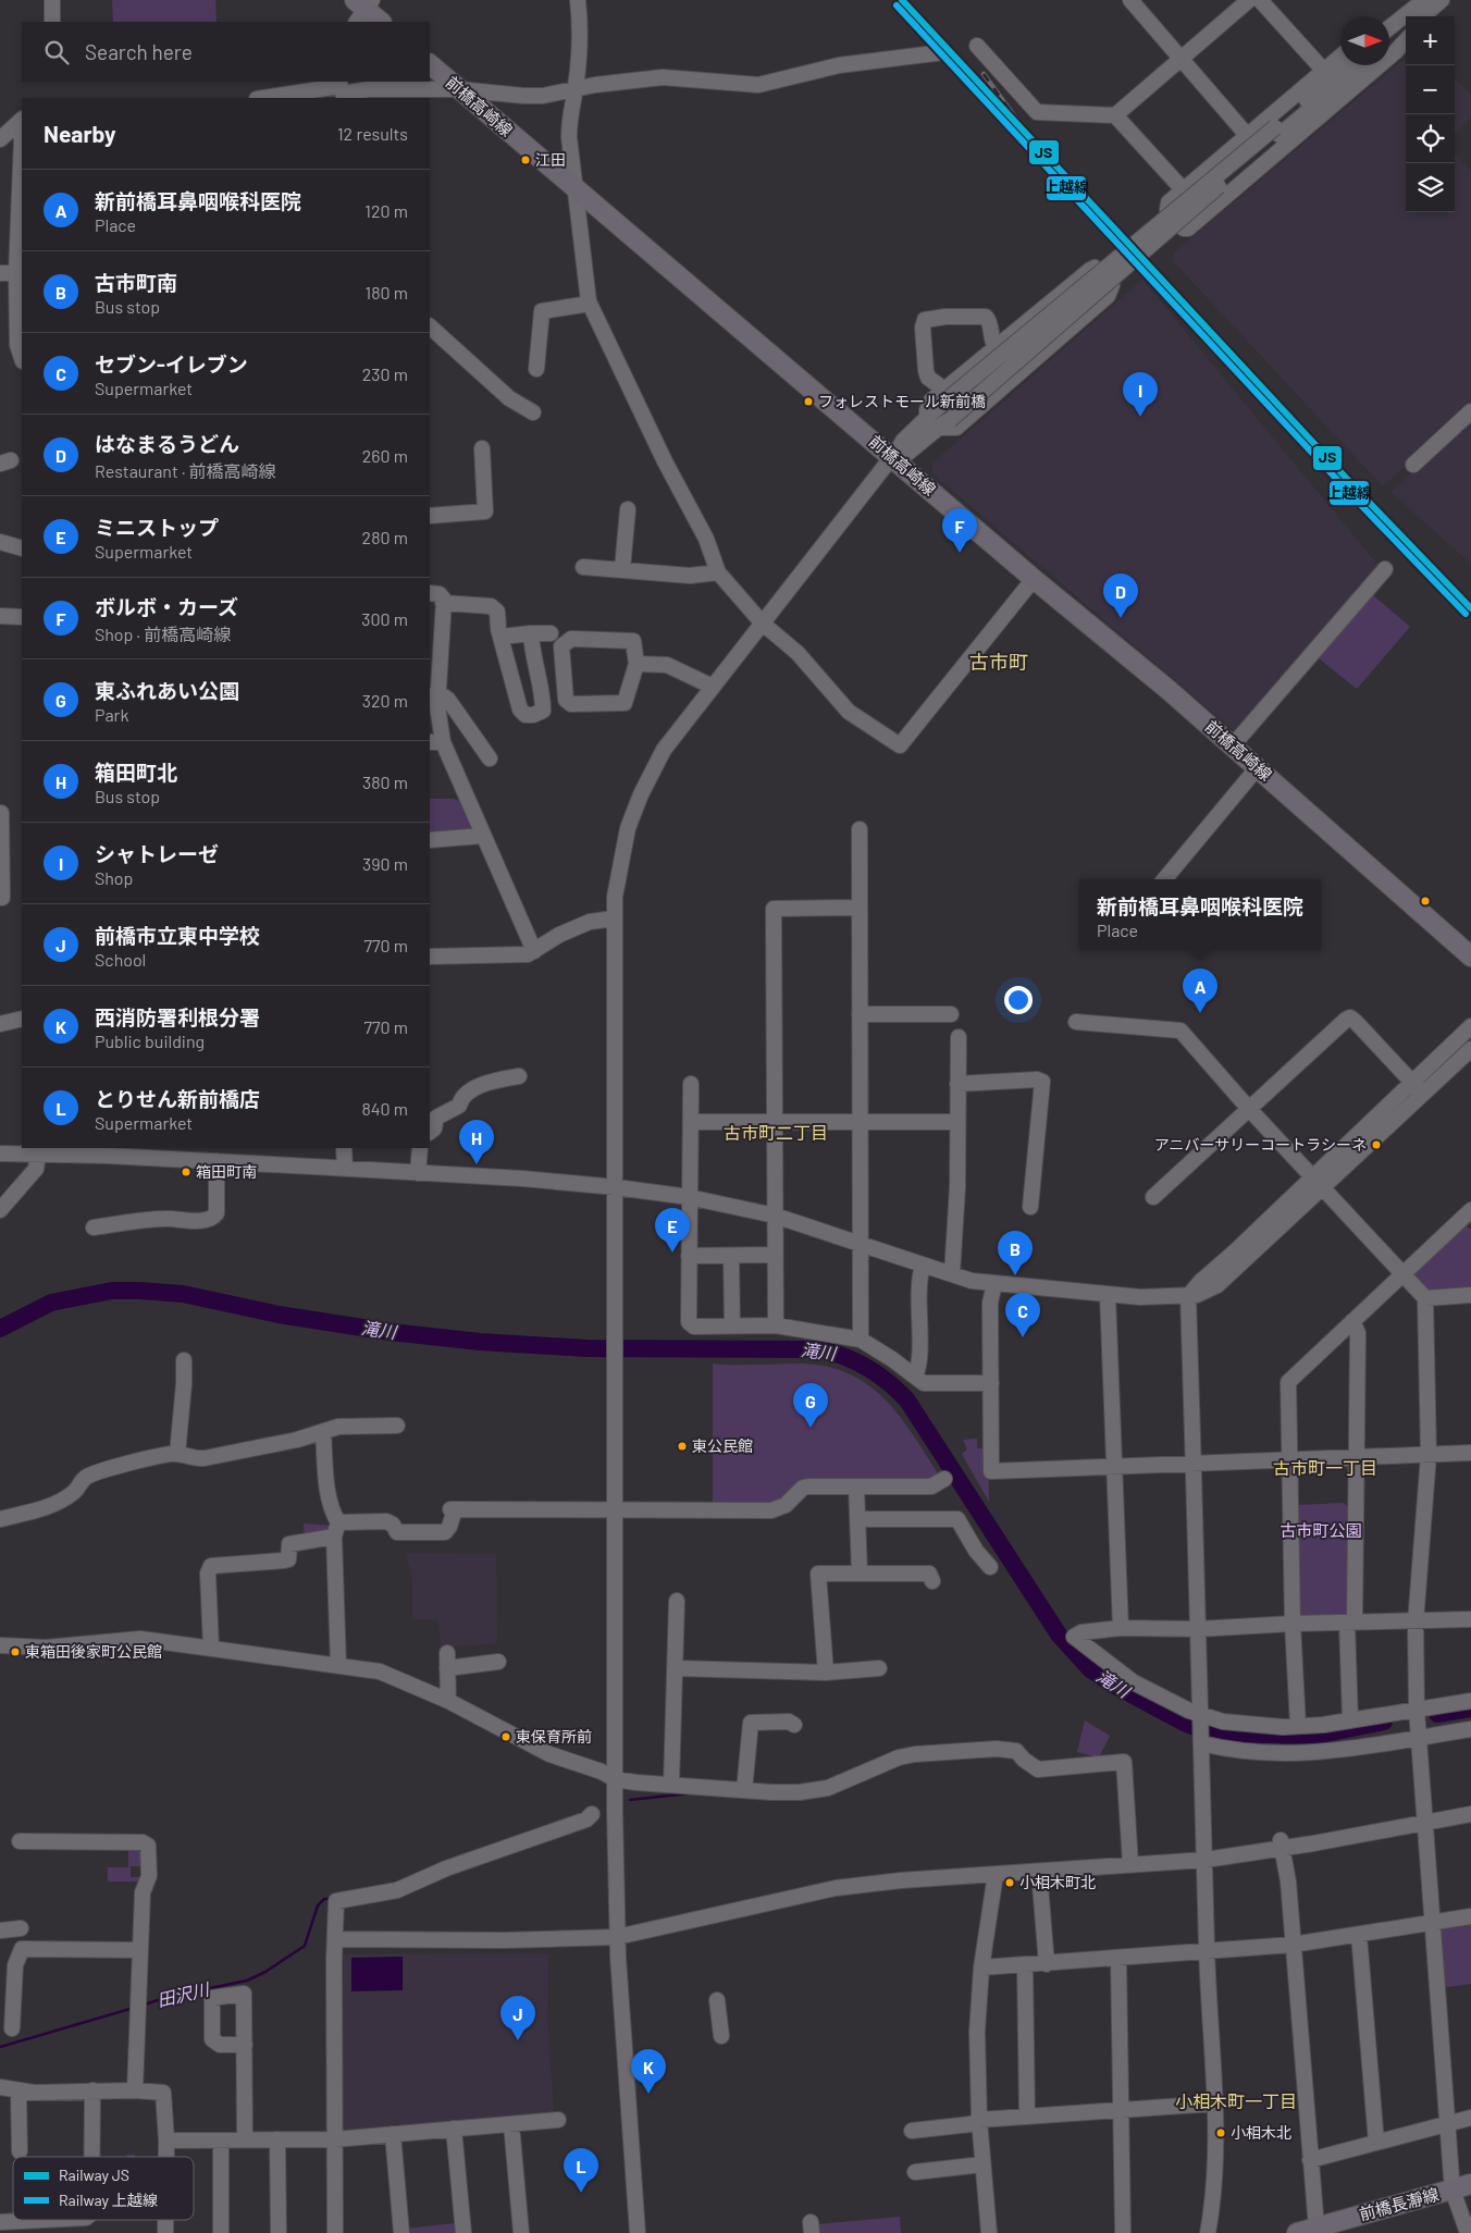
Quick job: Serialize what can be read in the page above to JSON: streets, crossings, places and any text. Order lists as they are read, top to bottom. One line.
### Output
{"streets":{"main road":["前橋高崎線","前橋長瀞線"]},"districts":["古市町","古市町二丁目","古市町一丁目","小相木町一丁目"],"water":["滝川","田沢川"],"parks":["古市町公園"],"places":["江田","フォレストモール新前橋","アニバーサリーコートラシーネ","箱田町南","東公民館","東箱田後家町公民館","東保育所前","小相木町北","小相木北"],"lines":["rail line JS","rail line 上越線"],"legend":["Railway JS","Railway 上越線"],"north":"right","page":{"map_buttons":["+","−"],"search":"Search here","heading":["Nearby","12 results"],"list":[{"mark":"A","name":"新前橋耳鼻咽喉科医院","note":"Place","value":"120 m"},{"mark":"B","name":"古市町南","note":"Bus stop","value":"180 m"},{"mark":"C","name":"セブン-イレブン","note":"Supermarket","value":"230 m"},{"mark":"D","name":"はなまるうどん","note":"Restaurant · 前橋高崎線","value":"260 m"},{"mark":"E","name":"ミニストップ","note":"Supermarket","value":"280 m"},{"mark":"F","name":"ボルボ・カーズ","note":"Shop · 前橋高崎線","value":"300 m"},{"mark":"G","name":"東ふれあい公園","note":"Park","value":"320 m"},{"mark":"H","name":"箱田町北","note":"Bus stop","value":"380 m"},{"mark":"I","name":"シャトレーゼ","note":"Shop","value":"390 m"},{"mark":"J","name":"前橋市立東中学校","note":"School","value":"770 m"},{"mark":"K","name":"西消防署利根分署","note":"Public building","value":"770 m"},{"mark":"L","name":"とりせん新前橋店","note":"Supermarket","value":"840 m"}],"pins":["I","F","D","A","H","E","B","C","G","J","K","L"],"popup":["新前橋耳鼻咽喉科医院","Place"]}}
